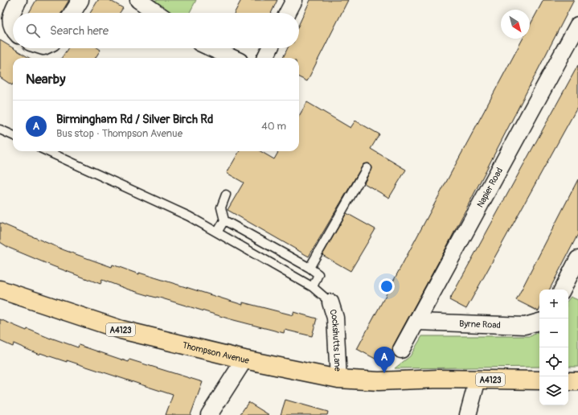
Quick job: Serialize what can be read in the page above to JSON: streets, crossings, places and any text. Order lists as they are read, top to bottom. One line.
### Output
{"streets":{"highway":["A4123","Thompson Avenue"],"street":["Napier Road","Byrne Road","Cockshutts Lane"]},"crossings":[["Napier Road","Byrne Road"],["A4123","Thompson Avenue"],["Cockshutts Lane","Thompson Avenue"]],"north":"bottom right","page":{"search":"Search here","heading":"Nearby","list":[{"mark":"A","name":"Birmingham Rd / Silver Birch Rd","note":"Bus stop · Thompson Avenue","value":"40 m"}],"map_buttons":["+","−"],"pins":"A"}}
